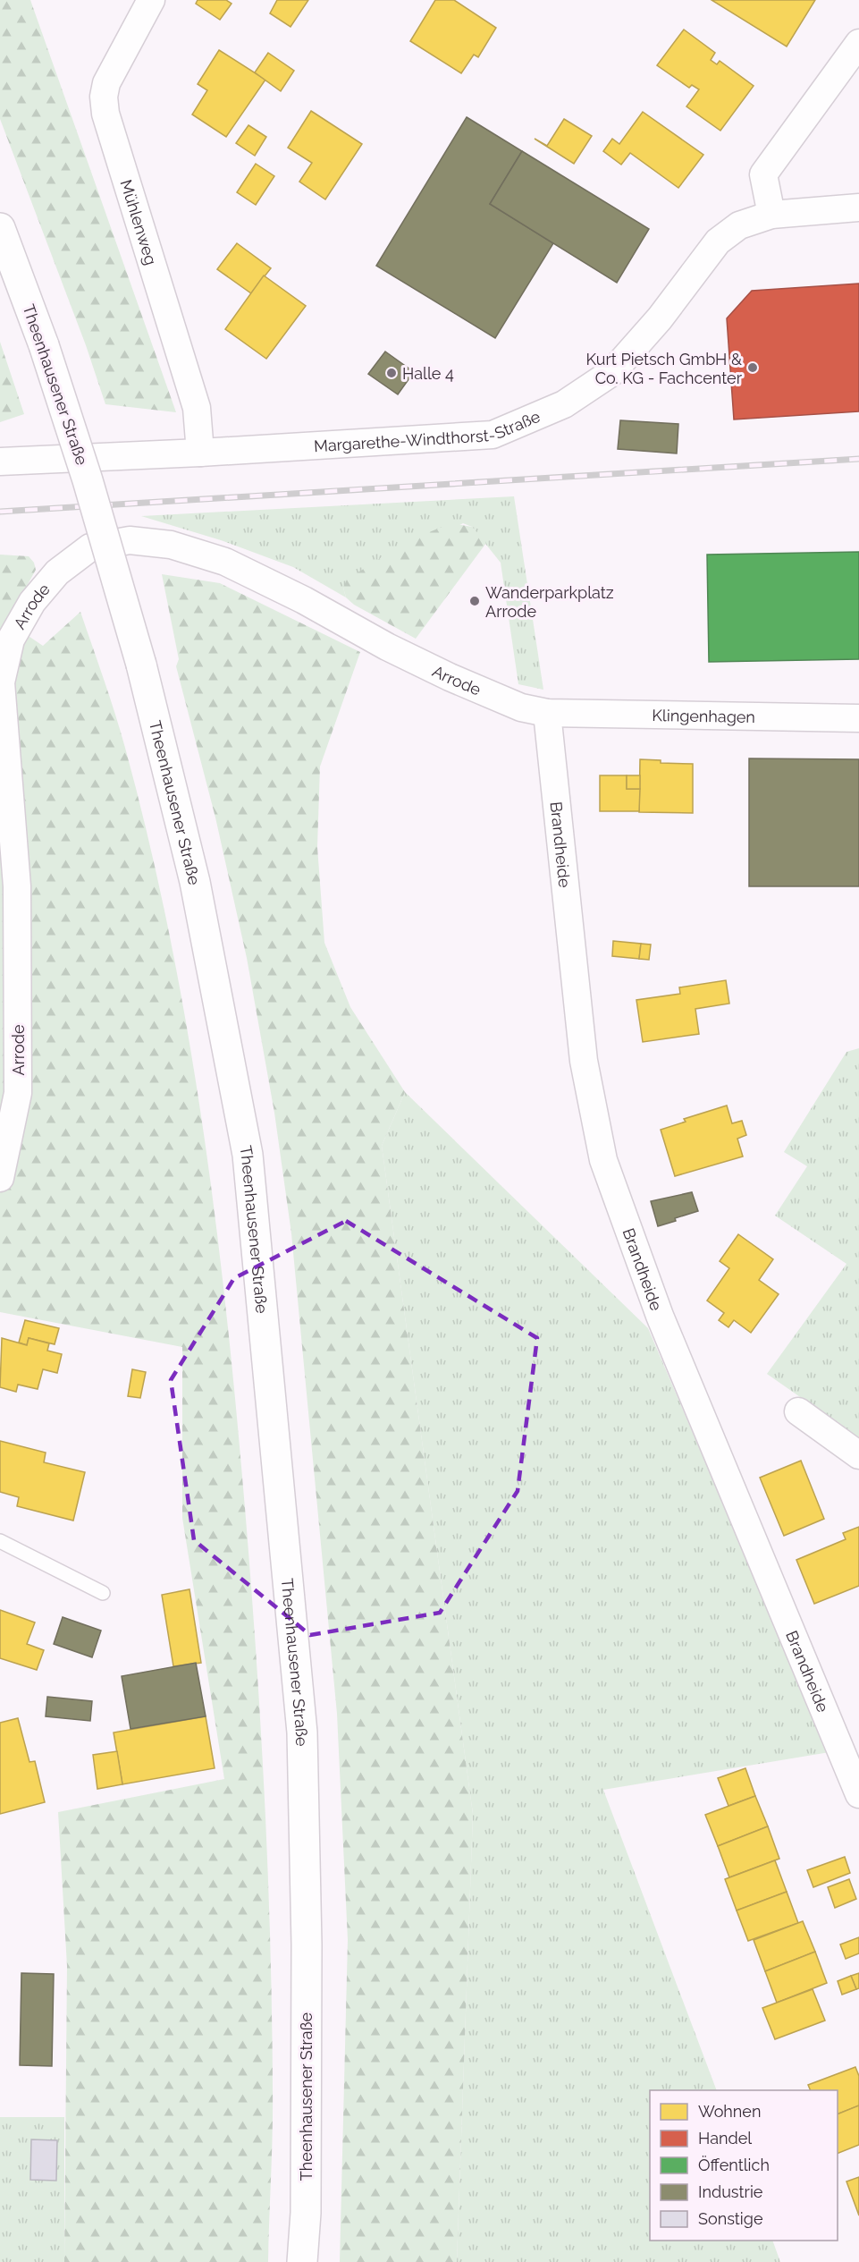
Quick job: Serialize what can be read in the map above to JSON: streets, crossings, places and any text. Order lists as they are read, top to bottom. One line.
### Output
{"streets":{"main road":["Theenhausener Straße"],"street":["Mühlenweg","Margarethe-Windthorst-Straße","Arrode","Klingenhagen","Brandheide"]},"crossings":[["Mühlenweg","Margarethe-Windthorst-Straße"],["Arrode","Klingenhagen"],["Arrode","Brandheide"],["Klingenhagen","Brandheide"]],"places":["Kurt Pietsch GmbH & Co. KG - Fachcenter","Halle 4","Wanderparkplatz Arrode"],"legend":["Wohnen","Handel","Öffentlich","Industrie","Sonstige"]}
